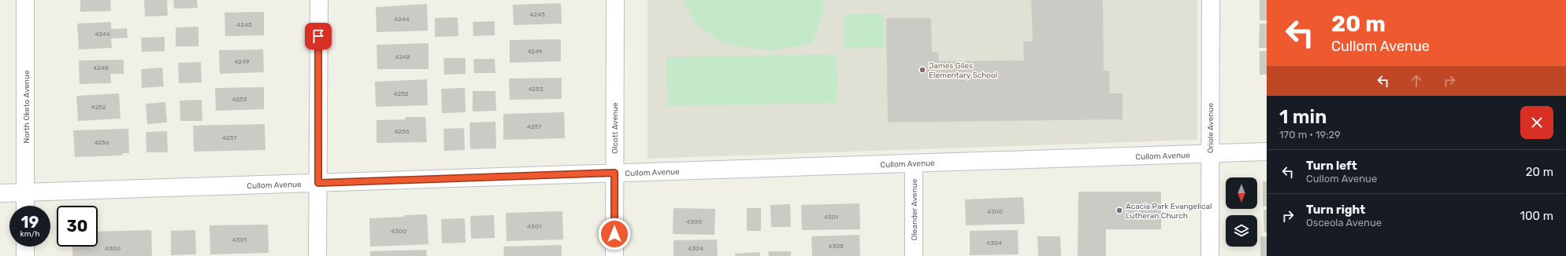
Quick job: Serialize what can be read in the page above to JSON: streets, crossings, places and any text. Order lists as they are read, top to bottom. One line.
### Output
{"streets":{"street":["North Oketo Avenue","Olcott Avenue","Oriole Avenue","Cullom Avenue","Oleander Avenue"]},"crossings":[["North Oketo Avenue","Cullom Avenue"],["Olcott Avenue","Cullom Avenue"],["Oriole Avenue","Cullom Avenue"],["Cullom Avenue","Oleander Avenue"]],"places":["James Giles Elementary School","Acacia Park Evangelical Lutheran Church"],"house_numbers":["4245","4244","4245","4244","4249","4248","4249","4248","4253","4252","4253","4252","4257","4256","4257","4256","4300","4301","4300","4301","4300","4301","4304","4305","4300","4304"],"north":"bottom","page":{"turn":["20 m","Cullom Avenue"],"heading":["1 min","170 m · 19:29"],"list":[{"name":"Turn left","note":"Cullom Avenue","value":"20 m"},{"name":"Turn right","note":"Osceola Avenue","value":"100 m"}],"speed":"19 km/h","limit":"30"}}
